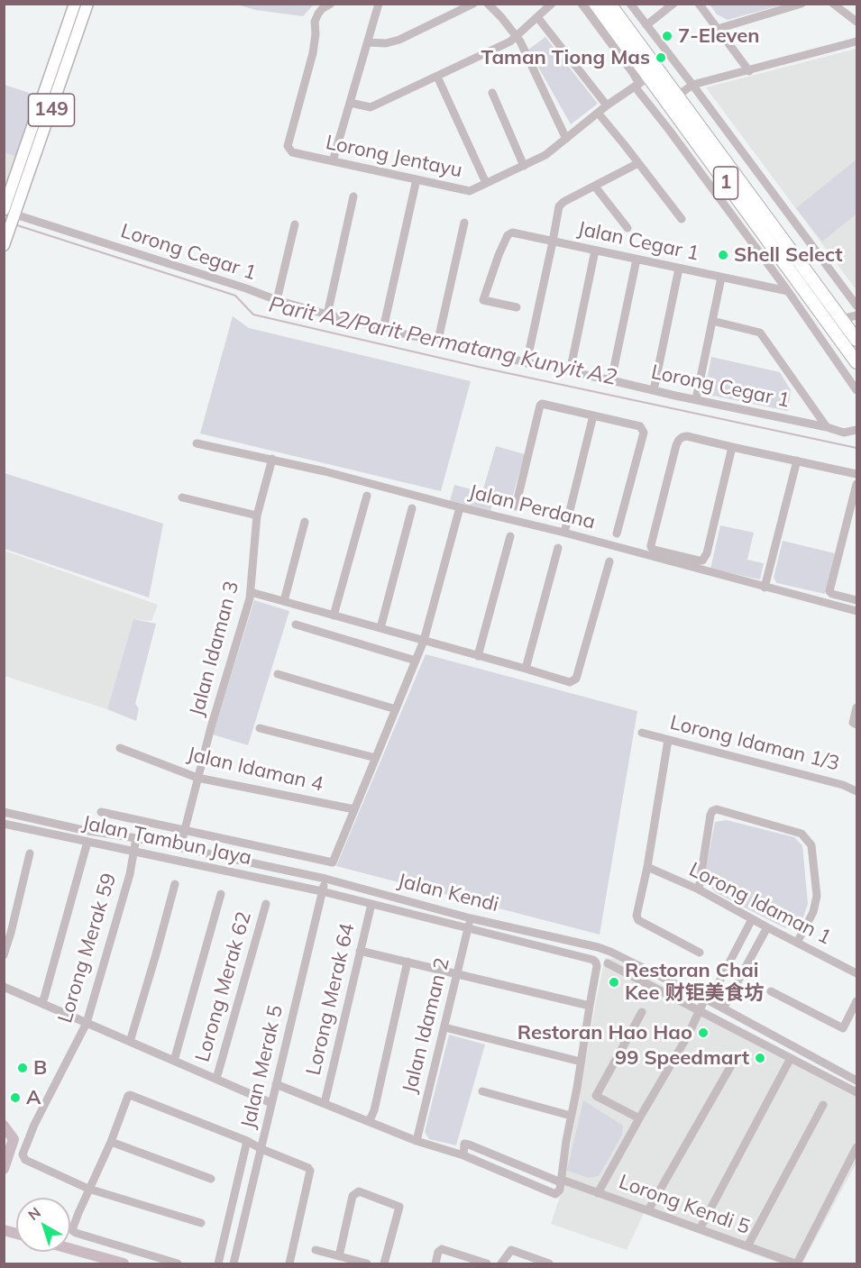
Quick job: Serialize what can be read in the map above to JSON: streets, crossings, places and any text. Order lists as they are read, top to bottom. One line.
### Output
{"streets":{"highway":["1"],"main road":["149"],"street":["Lorong Jentayu","Jalan Cegar 1","Lorong Cegar 1","Jalan Perdana","Jalan Idaman 3","Lorong Idaman 1/3","Jalan Idaman 4","Jalan Tambun Jaya","Jalan Kendi","Lorong Idaman 1","Lorong Merak 59","Lorong Merak 62","Lorong Merak 64","Jalan Idaman 2","Jalan Merak 5","Lorong Kendi 5"]},"crossings":[["149","Lorong Cegar 1"],["Lorong Jentayu","1"],["Jalan Perdana","Jalan Idaman 3"],["Jalan Idaman 3","Jalan Idaman 4"],["Jalan Idaman 3","Jalan Kendi"],["Jalan Tambun Jaya","Jalan Kendi"],["Jalan Tambun Jaya","Lorong Merak 59"],["Jalan Tambun Jaya","Jalan Merak 5"],["Jalan Kendi","Lorong Merak 59"],["Jalan Kendi","Lorong Merak 64"],["Jalan Kendi","Jalan Idaman 2"],["Jalan Kendi","Jalan Merak 5"]],"water":["Parit A2/Parit Permatang Kunyit A2"],"places":["7-Eleven","Taman Tiong Mas","Shell Select","Restoran Chai Kee 财钜美食坊","Restoran Hao Hao","99 Speedmart","B","A"],"north":"top left"}
